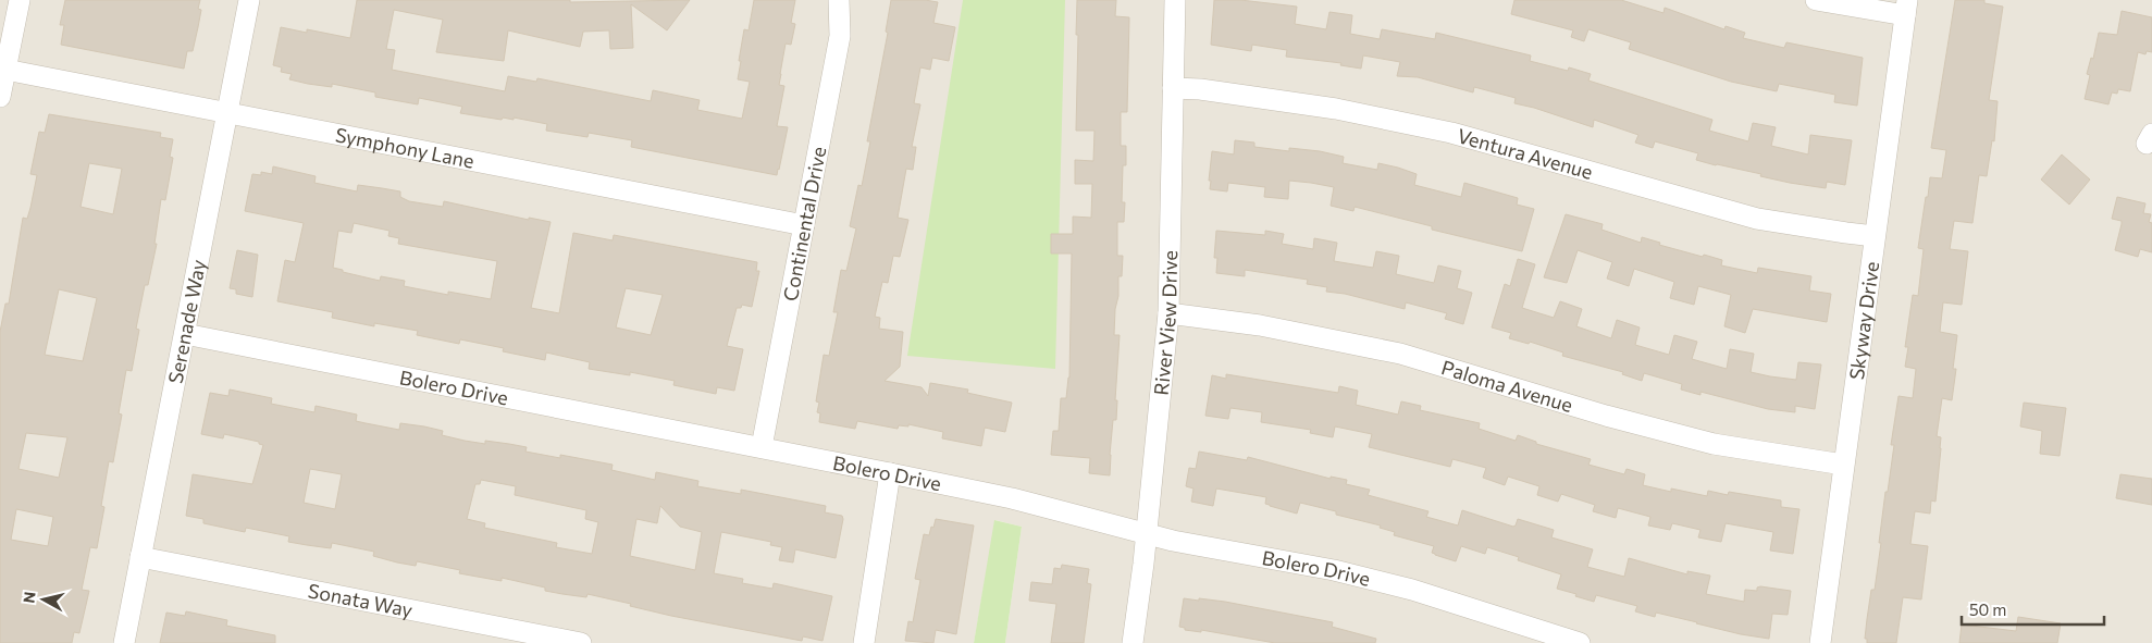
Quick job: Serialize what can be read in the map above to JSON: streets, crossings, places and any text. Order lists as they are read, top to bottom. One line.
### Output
{"streets":{"street":["Symphony Lane","Ventura Avenue","Continental Drive","Skyway Drive","Serenade Way","River View Drive","Paloma Avenue","Bolero Drive","Sonata Way"]},"crossings":[["Symphony Lane","Continental Drive"],["Symphony Lane","Serenade Way"],["Ventura Avenue","Skyway Drive"],["Ventura Avenue","River View Drive"],["Continental Drive","Bolero Drive"],["Skyway Drive","Paloma Avenue"],["Serenade Way","Bolero Drive"],["Serenade Way","Sonata Way"],["River View Drive","Paloma Avenue"],["River View Drive","Bolero Drive"]],"scale_bar":"50 m","north":"left"}
